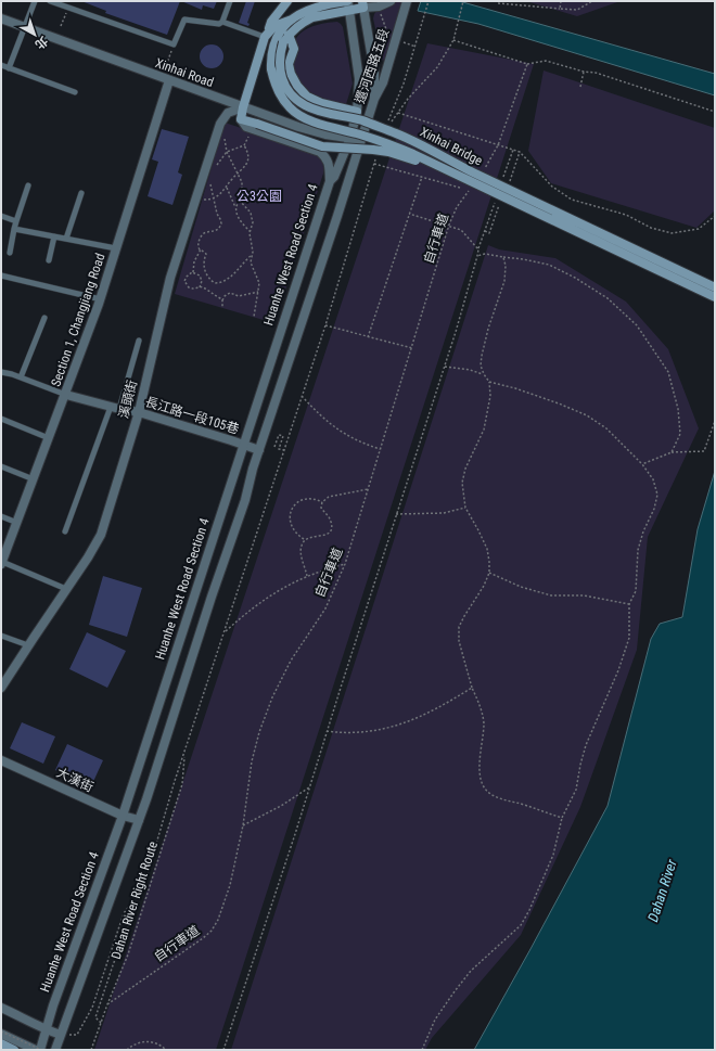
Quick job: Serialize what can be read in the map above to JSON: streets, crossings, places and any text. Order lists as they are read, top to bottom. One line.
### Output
{"streets":{"main road":["Xinhai Bridge"],"street":["還河西路五段","Xinhai Road","Huanhe West Road Section 4","Section 1, Changjiang Road","溪頭街","長江路一段105巷","大漢街"],"path":["自行車道","Dahan River Right Route"]},"crossings":[["還河西路五段","Xinhai Road"],["Xinhai Road","Huanhe West Road Section 4"],["Xinhai Road","Section 1, Changjiang Road"],["Xinhai Road","溪頭街"],["自行車道","Dahan River Right Route"],["Huanhe West Road Section 4","長江路一段105巷"],["Huanhe West Road Section 4","大漢街"],["Section 1, Changjiang Road","長江路一段105巷"],["溪頭街","長江路一段105巷"]],"water":["Dahan River"],"parks":["公3公園"],"north":"bottom right"}
